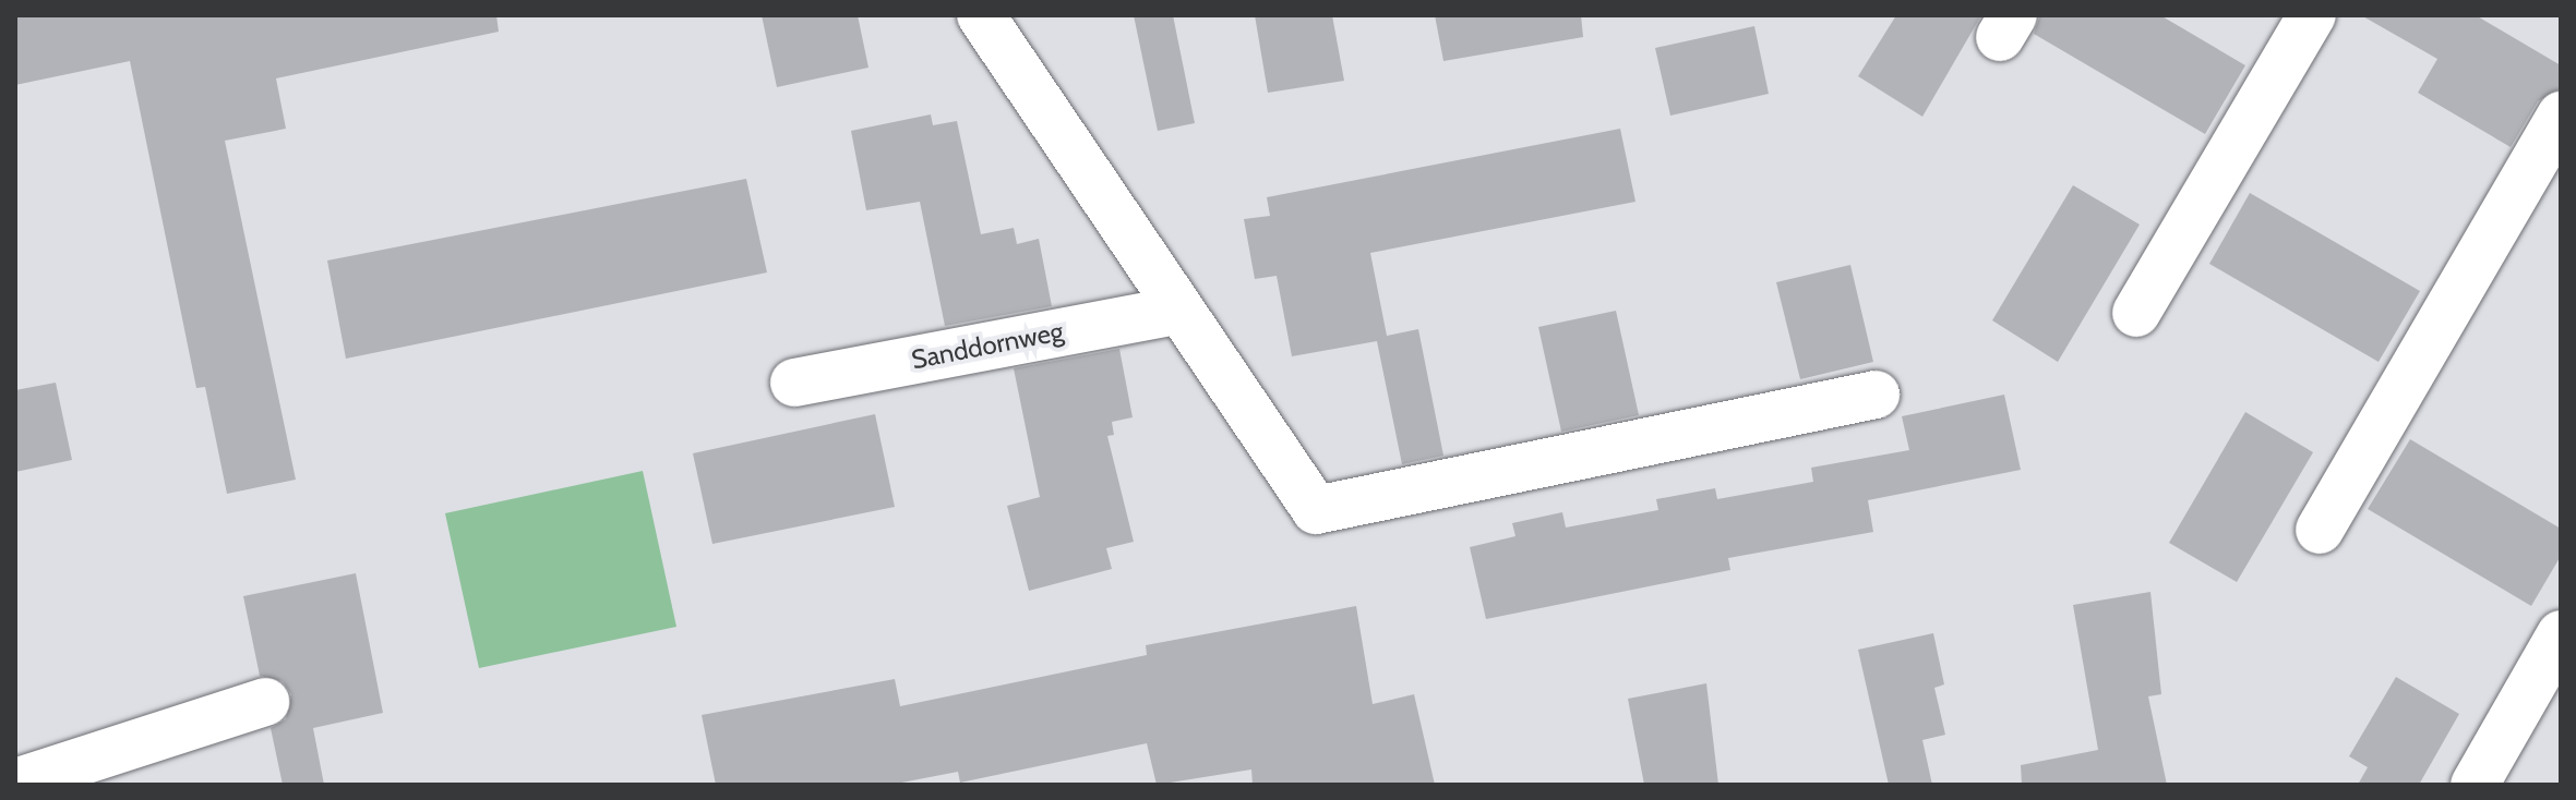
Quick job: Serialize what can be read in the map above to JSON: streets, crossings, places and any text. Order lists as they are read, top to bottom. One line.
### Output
{"streets":{"street":["Sanddornweg"]}}
